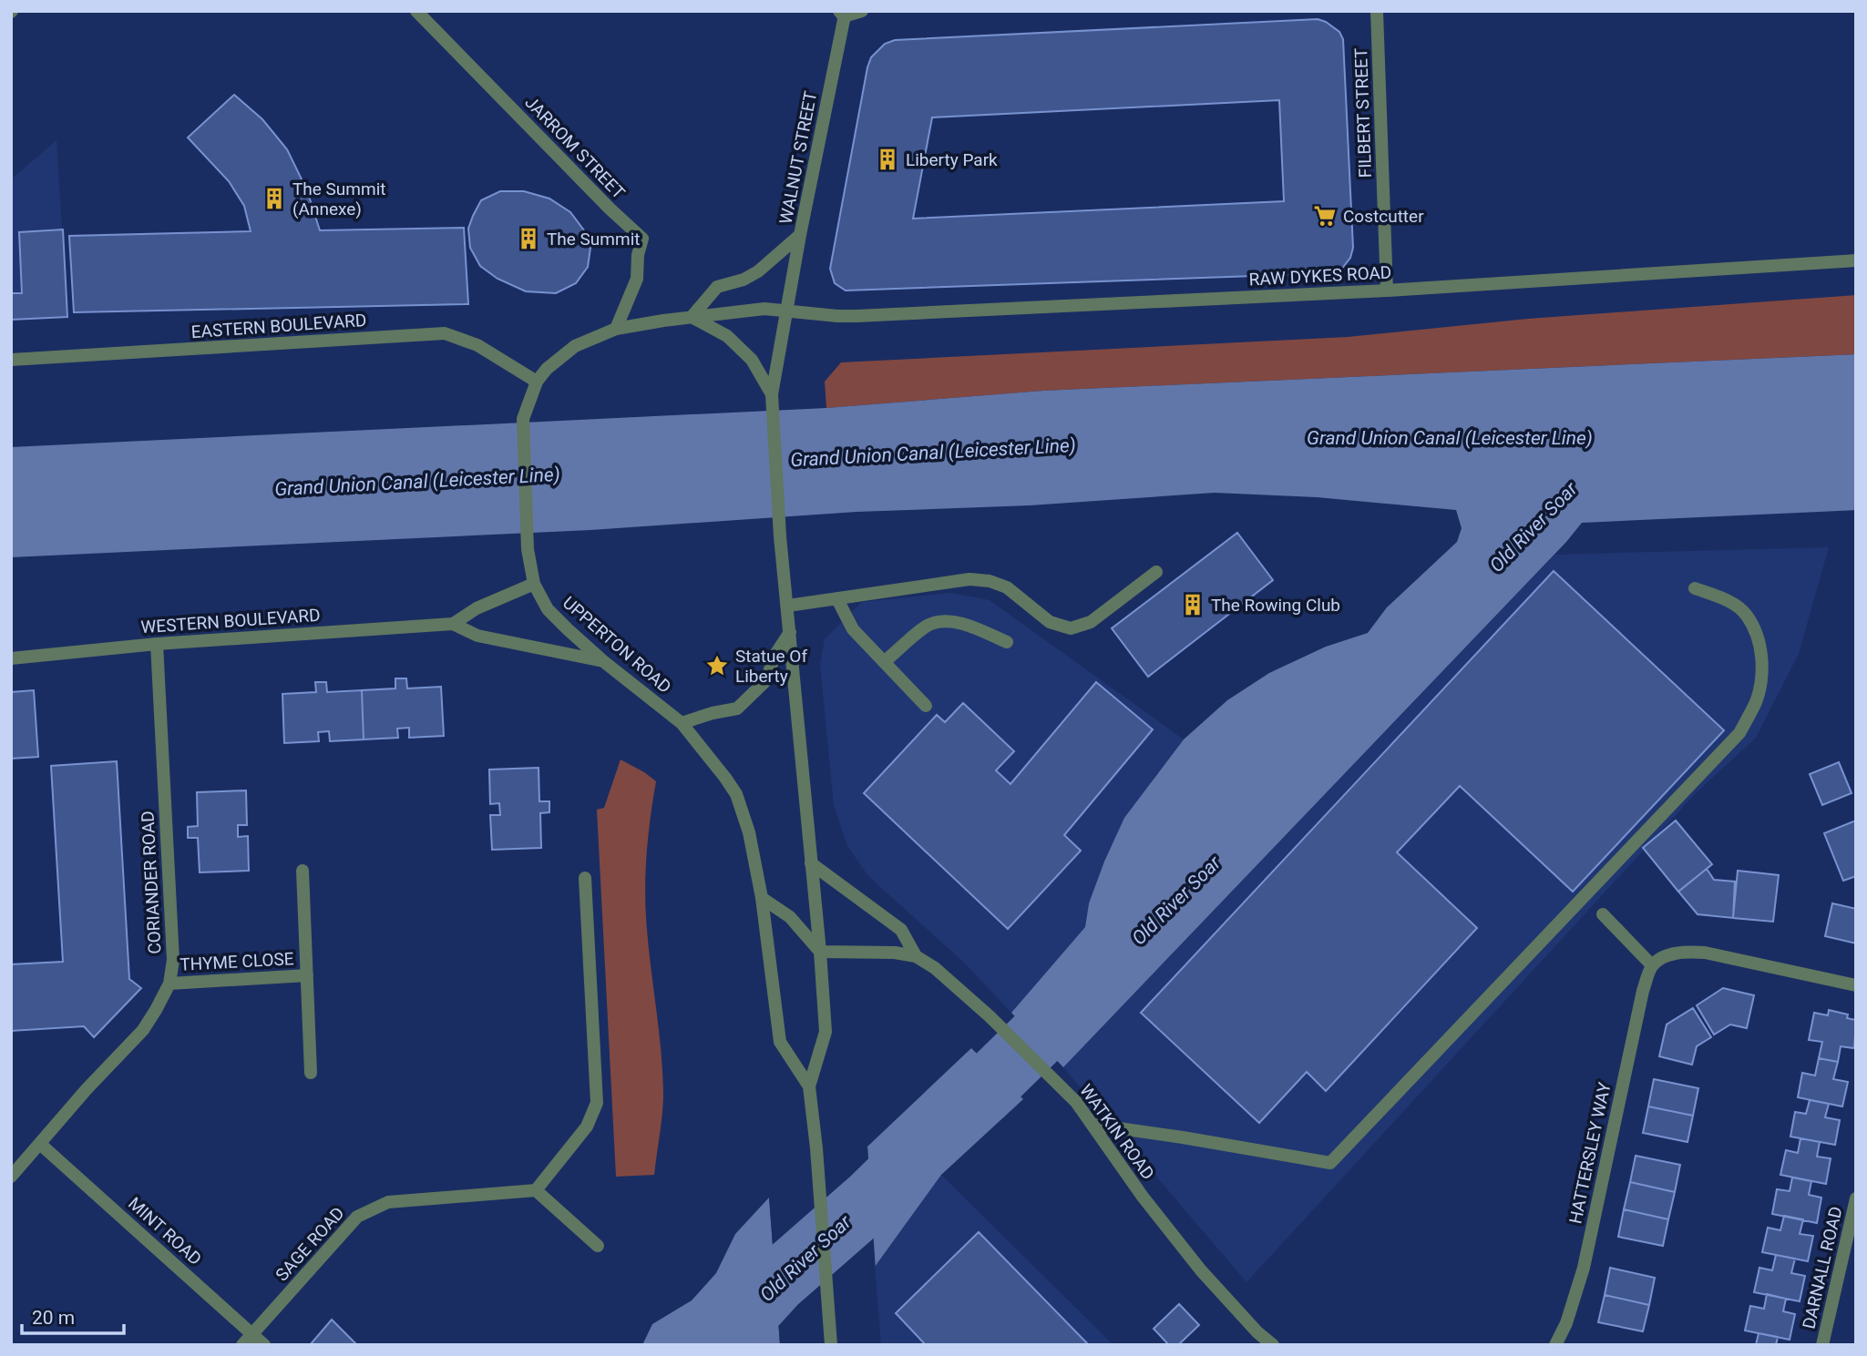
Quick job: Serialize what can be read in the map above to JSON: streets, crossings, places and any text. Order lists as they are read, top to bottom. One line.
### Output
{"streets":{"street":["FILBERT STREET","JARROM STREET","WALNUT STREET","RAW DYKES ROAD","EASTERN BOULEVARD","WESTERN BOULEVARD","UPPERTON ROAD","CORIANDER ROAD","THYME CLOSE","WATKIN ROAD","HATTERSLEY WAY","MINT ROAD","SAGE ROAD","DARNALL ROAD"]},"crossings":[["FILBERT STREET","RAW DYKES ROAD"],["JARROM STREET","UPPERTON ROAD"],["WALNUT STREET","RAW DYKES ROAD"],["WALNUT STREET","UPPERTON ROAD"],["RAW DYKES ROAD","UPPERTON ROAD"],["EASTERN BOULEVARD","UPPERTON ROAD"],["WESTERN BOULEVARD","UPPERTON ROAD"],["WESTERN BOULEVARD","CORIANDER ROAD"],["UPPERTON ROAD","WATKIN ROAD"],["CORIANDER ROAD","THYME CLOSE"],["CORIANDER ROAD","MINT ROAD"],["MINT ROAD","SAGE ROAD"]],"water":["Grand Union Canal (Leicester Line)","Old River Soar"],"places":{"building":["Liberty Park","The Summit (Annexe)","The Summit","The Rowing Club"],"supermarket":["Costcutter"],"place":["Statue Of Liberty"]},"scale_bar":"20 m"}
